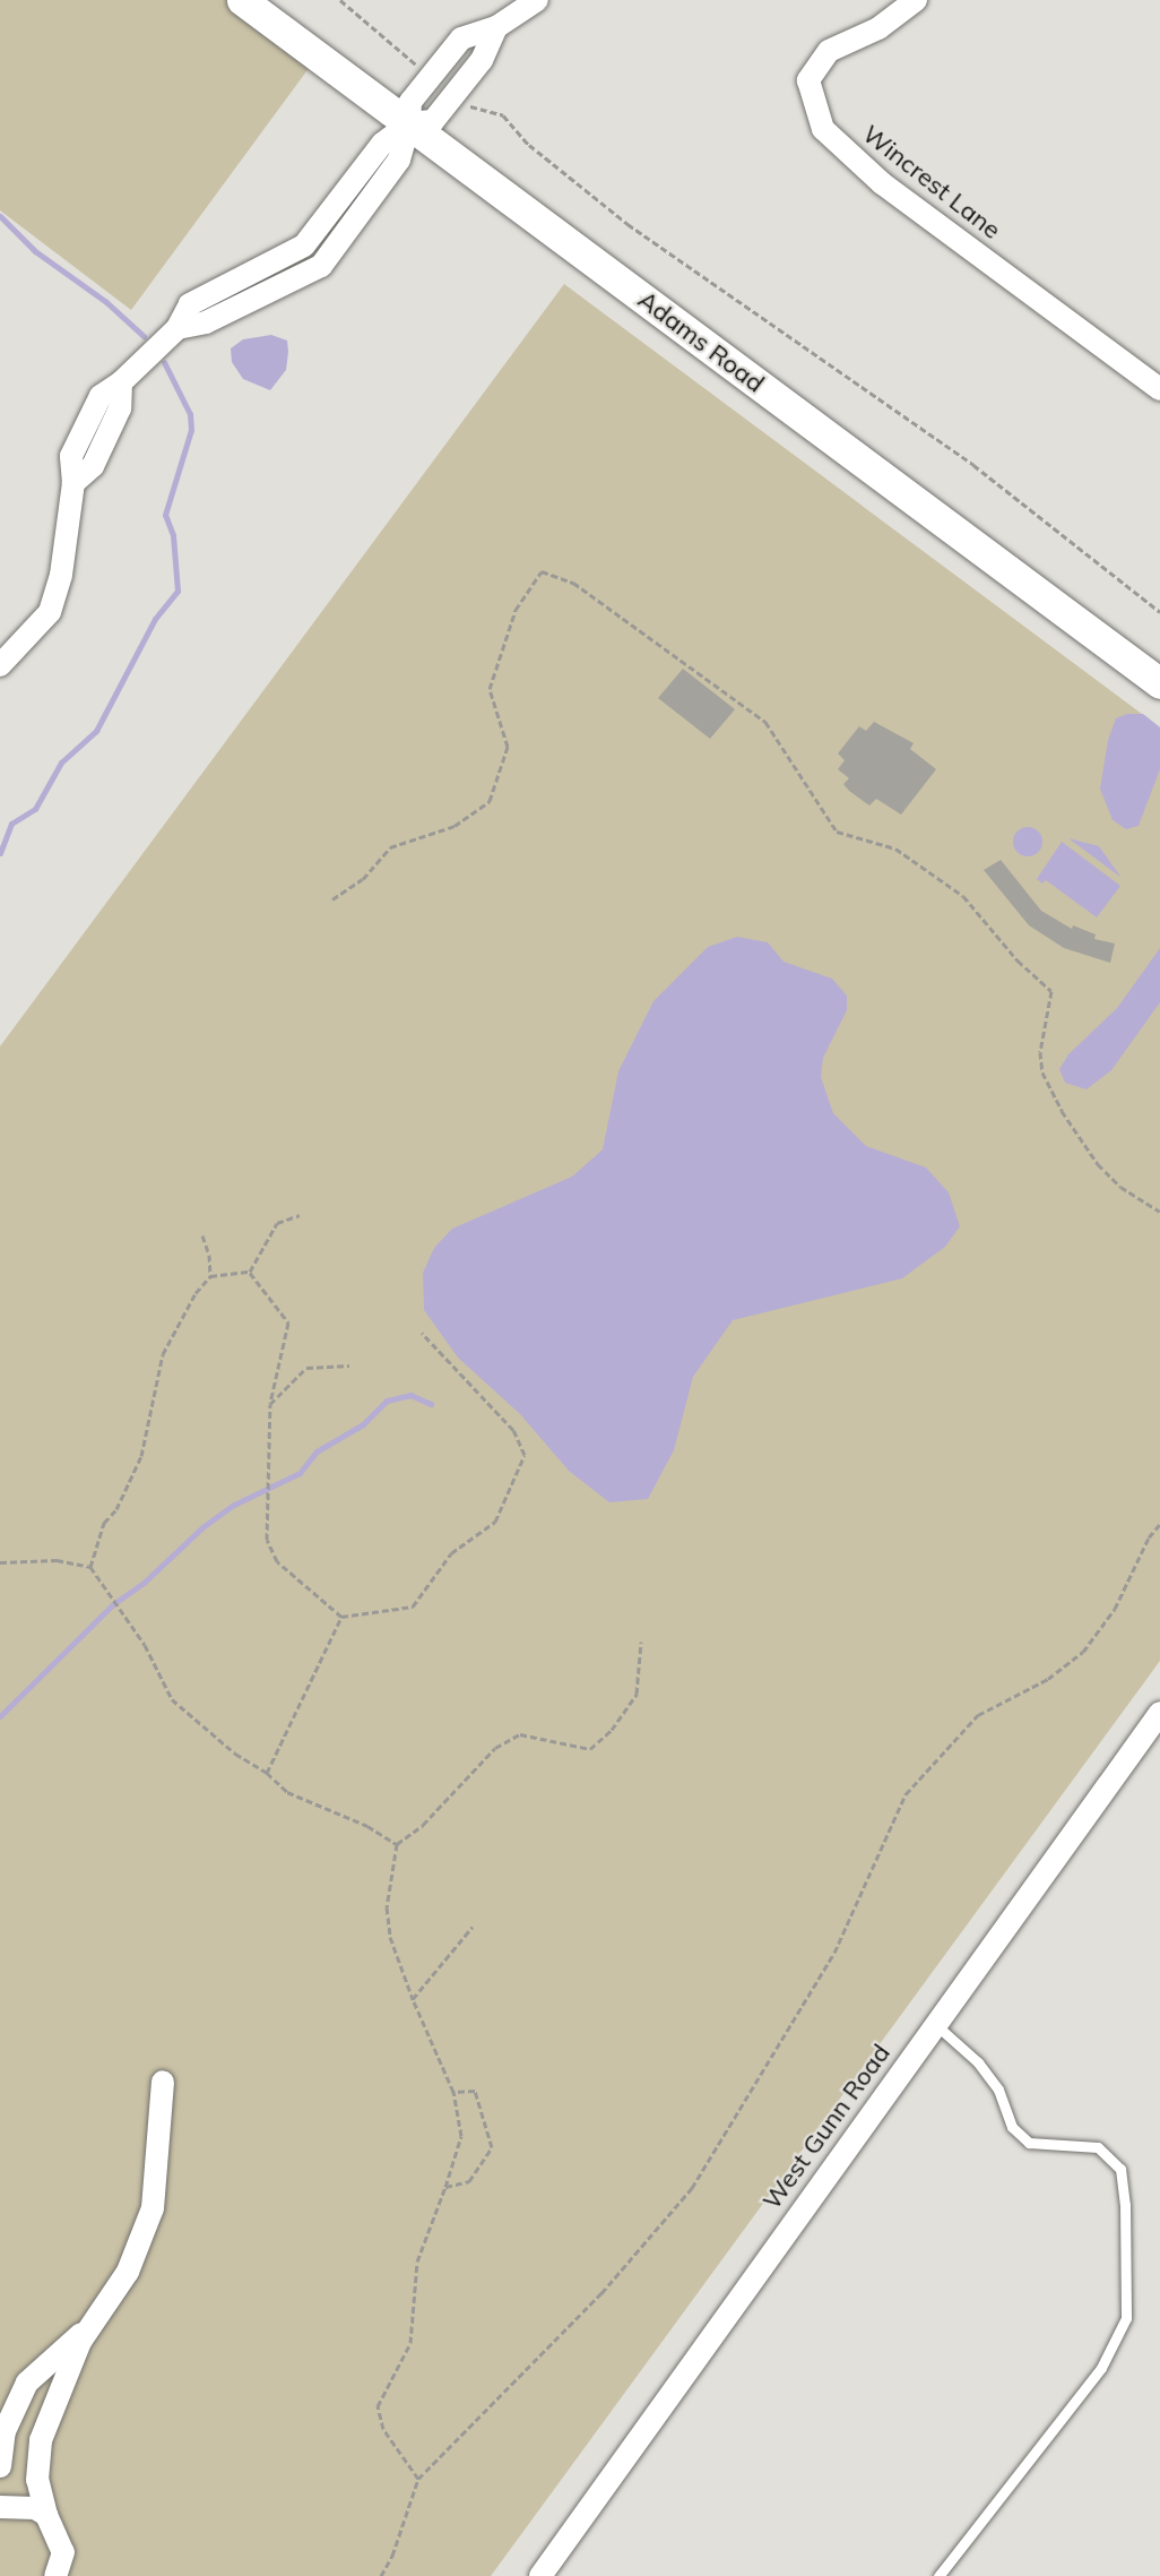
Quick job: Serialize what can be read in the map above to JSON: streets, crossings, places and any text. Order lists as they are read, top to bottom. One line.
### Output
{"streets":{"main road":["Adams Road"],"street":["Wincrest Lane","West Gunn Road"]}}
